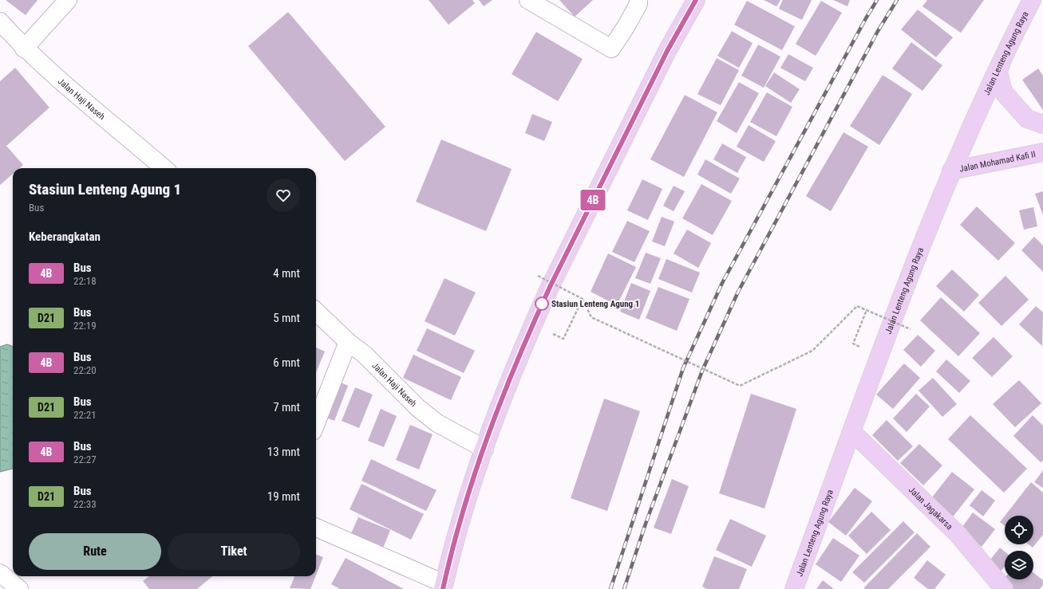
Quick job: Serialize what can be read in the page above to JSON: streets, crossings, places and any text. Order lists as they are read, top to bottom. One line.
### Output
{"streets":{"main road":["Jalan Lenteng Agung Raya","Jalan Mohamad Kafi II","Jalan Jagakarsa"],"street":["Jalan Haji Naseh"]},"crossings":[["Jalan Lenteng Agung Raya","Jalan Mohamad Kafi II"],["Jalan Lenteng Agung Raya","Jalan Jagakarsa"]],"places":["Stasiun Lenteng Agung 1"],"lines":["bus line 4B"],"page":{"on_map":"4B","heading":[["Stasiun Lenteng Agung 1","Bus"],"Keberangkatan"],"list":[{"mark":"4B","name":"Bus","note":"22:18","value":"4 mnt"},{"mark":"D21","name":"Bus","note":"22:19","value":"5 mnt"},{"mark":"4B","name":"Bus","note":"22:20","value":"6 mnt"},{"mark":"D21","name":"Bus","note":"22:21","value":"7 mnt"},{"mark":"4B","name":"Bus","note":"22:27","value":"13 mnt"},{"mark":"D21","name":"Bus","note":"22:33","value":"19 mnt"}],"buttons":["Rute","Tiket"]}}
